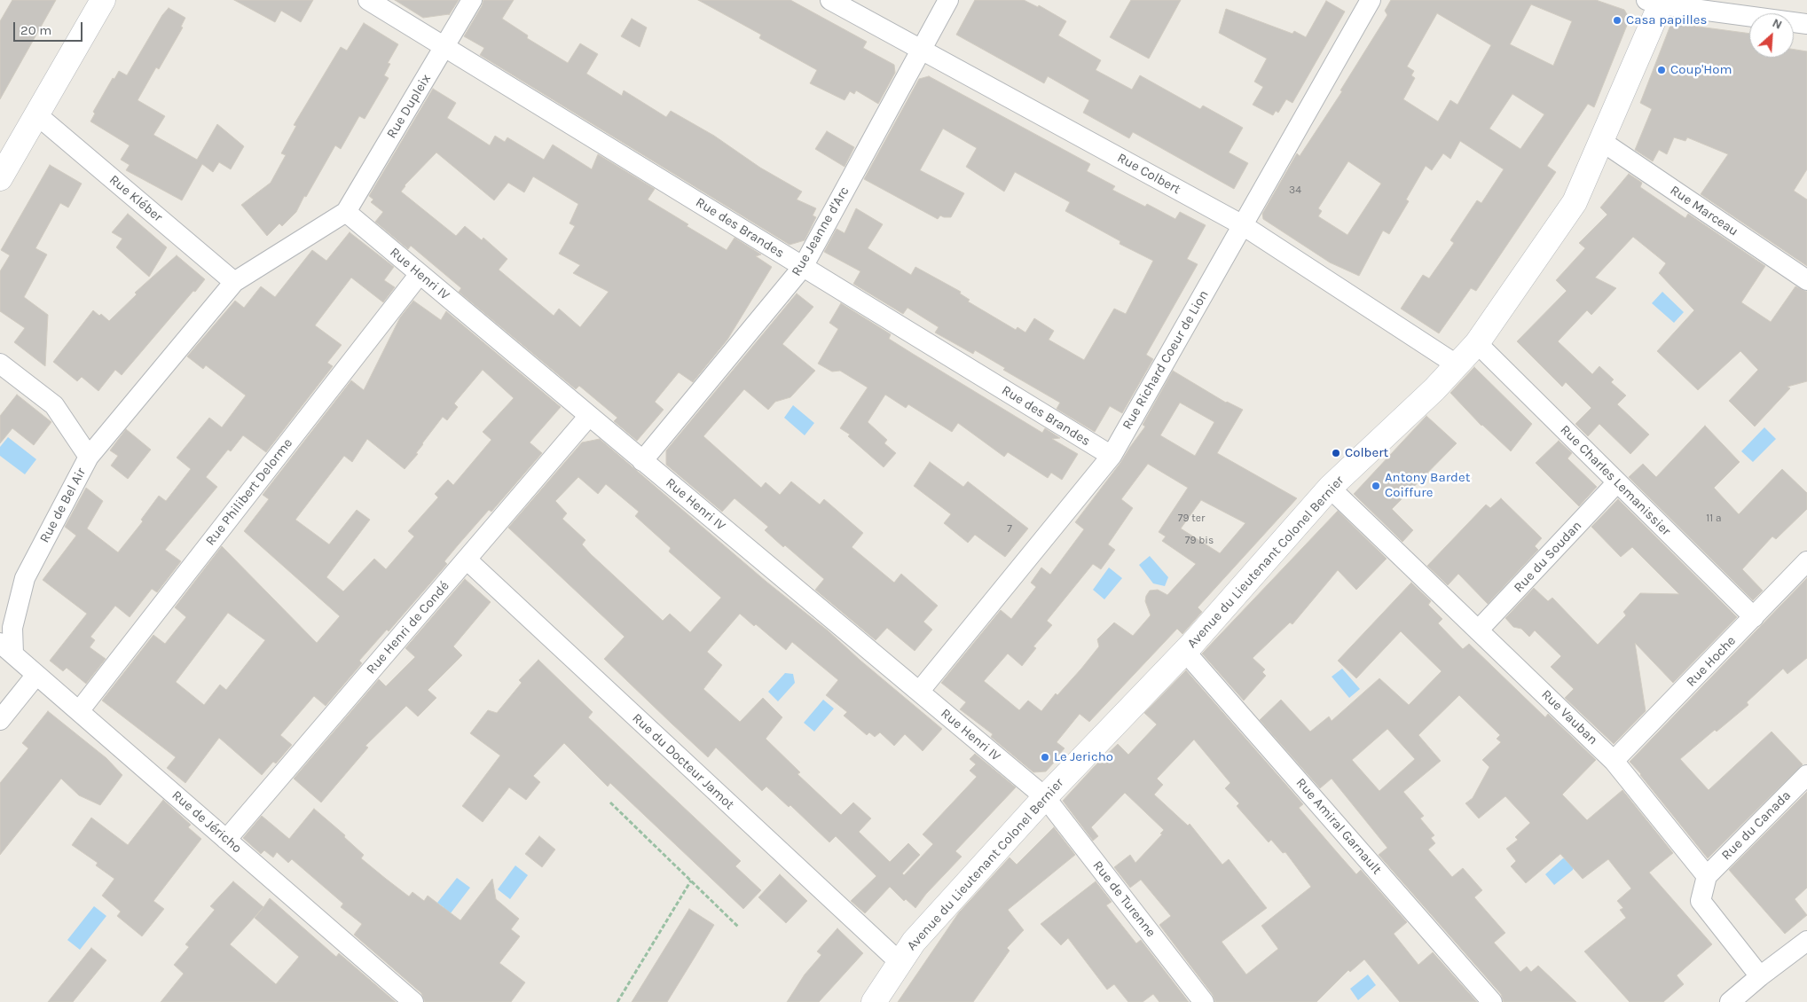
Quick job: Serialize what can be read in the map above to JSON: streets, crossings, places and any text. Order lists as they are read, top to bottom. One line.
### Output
{"streets":{"street":["Rue Dupleix","Rue Colbert","Rue Kléber","Rue Marceau","Rue des Brandes","Rue Jeanne d'Arc","Rue Henri IV","Rue Richard Coeur de Lion","Rue Charles Lemanissier","Rue Philibert Delorme","Rue de Bel Air","Rue du Soudan","Avenue du Lieutenant Colonel Bernier","Rue Henri de Condé","Rue Hoche","Rue Vauban","Rue du Docteur Jamot","Rue de Jéricho","Rue du Canada","Rue Amiral Garnault","Rue de Turenne"]},"crossings":[["Rue Dupleix","Rue des Brandes"],["Rue Dupleix","Rue Henri IV"],["Rue Colbert","Rue Jeanne d'Arc"],["Rue Colbert","Rue Richard Coeur de Lion"],["Rue Colbert","Avenue du Lieutenant Colonel Bernier"],["Rue Marceau","Avenue du Lieutenant Colonel Bernier"],["Rue des Brandes","Rue Jeanne d'Arc"],["Rue des Brandes","Rue Richard Coeur de Lion"],["Rue Jeanne d'Arc","Rue Henri IV"],["Rue Henri IV","Rue Richard Coeur de Lion"],["Rue Henri IV","Rue Philibert Delorme"],["Rue Henri IV","Avenue du Lieutenant Colonel Bernier"],["Rue Henri IV","Rue Henri de Condé"],["Rue Henri IV","Rue de Turenne"],["Rue Charles Lemanissier","Rue du Soudan"],["Rue Charles Lemanissier","Avenue du Lieutenant Colonel Bernier"],["Rue Charles Lemanissier","Rue Hoche"],["Rue Philibert Delorme","Rue de Jéricho"],["Rue de Bel Air","Rue de Jéricho"],["Rue du Soudan","Rue Vauban"],["Avenue du Lieutenant Colonel Bernier","Rue Vauban"],["Avenue du Lieutenant Colonel Bernier","Rue du Docteur Jamot"],["Avenue du Lieutenant Colonel Bernier","Rue Amiral Garnault"],["Avenue du Lieutenant Colonel Bernier","Rue de Turenne"],["Rue Henri de Condé","Rue du Docteur Jamot"],["Rue Henri de Condé","Rue de Jéricho"],["Rue Hoche","Rue Vauban"],["Rue Vauban","Rue du Canada"]],"places":["Casa papilles","Coup'Hom","Colbert","Antony Bardet Coiffure","Le Jericho"],"house_numbers":["34","79 ter","11 a","7","79 bis"],"scale_bar":"20 m","north":"top right"}
